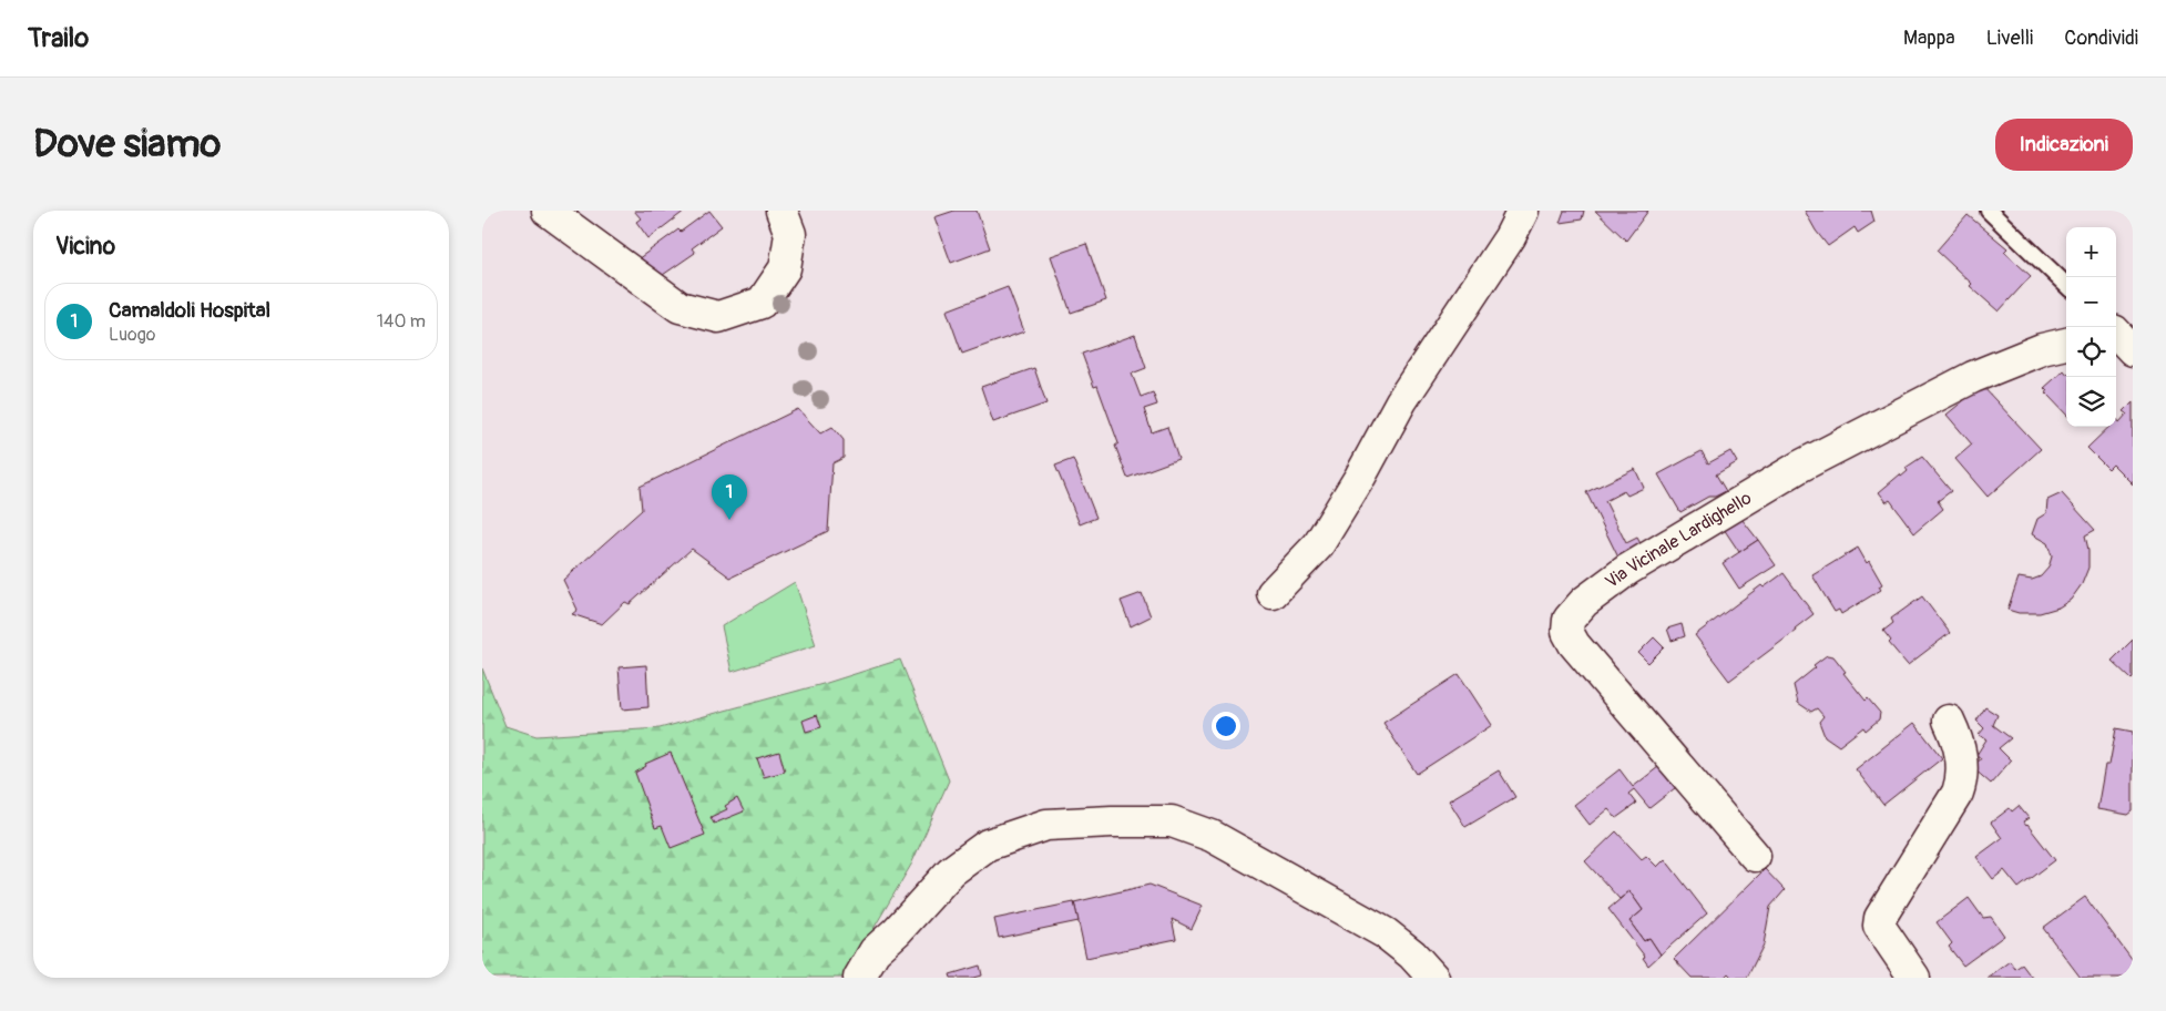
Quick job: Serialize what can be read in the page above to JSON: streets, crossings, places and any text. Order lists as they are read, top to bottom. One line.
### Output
{"streets":{"street":["Via Vicinale Lardighello"]},"page":{"header":"Trailo","nav":["Mappa","Livelli","Condividi"],"buttons":"Indicazioni","title":"Dove siamo","heading":"Vicino","map_buttons":["+","−"],"list":[{"mark":"1","name":"Camaldoli Hospital","note":"Luogo","value":"140 m"}],"pins":"1"}}
